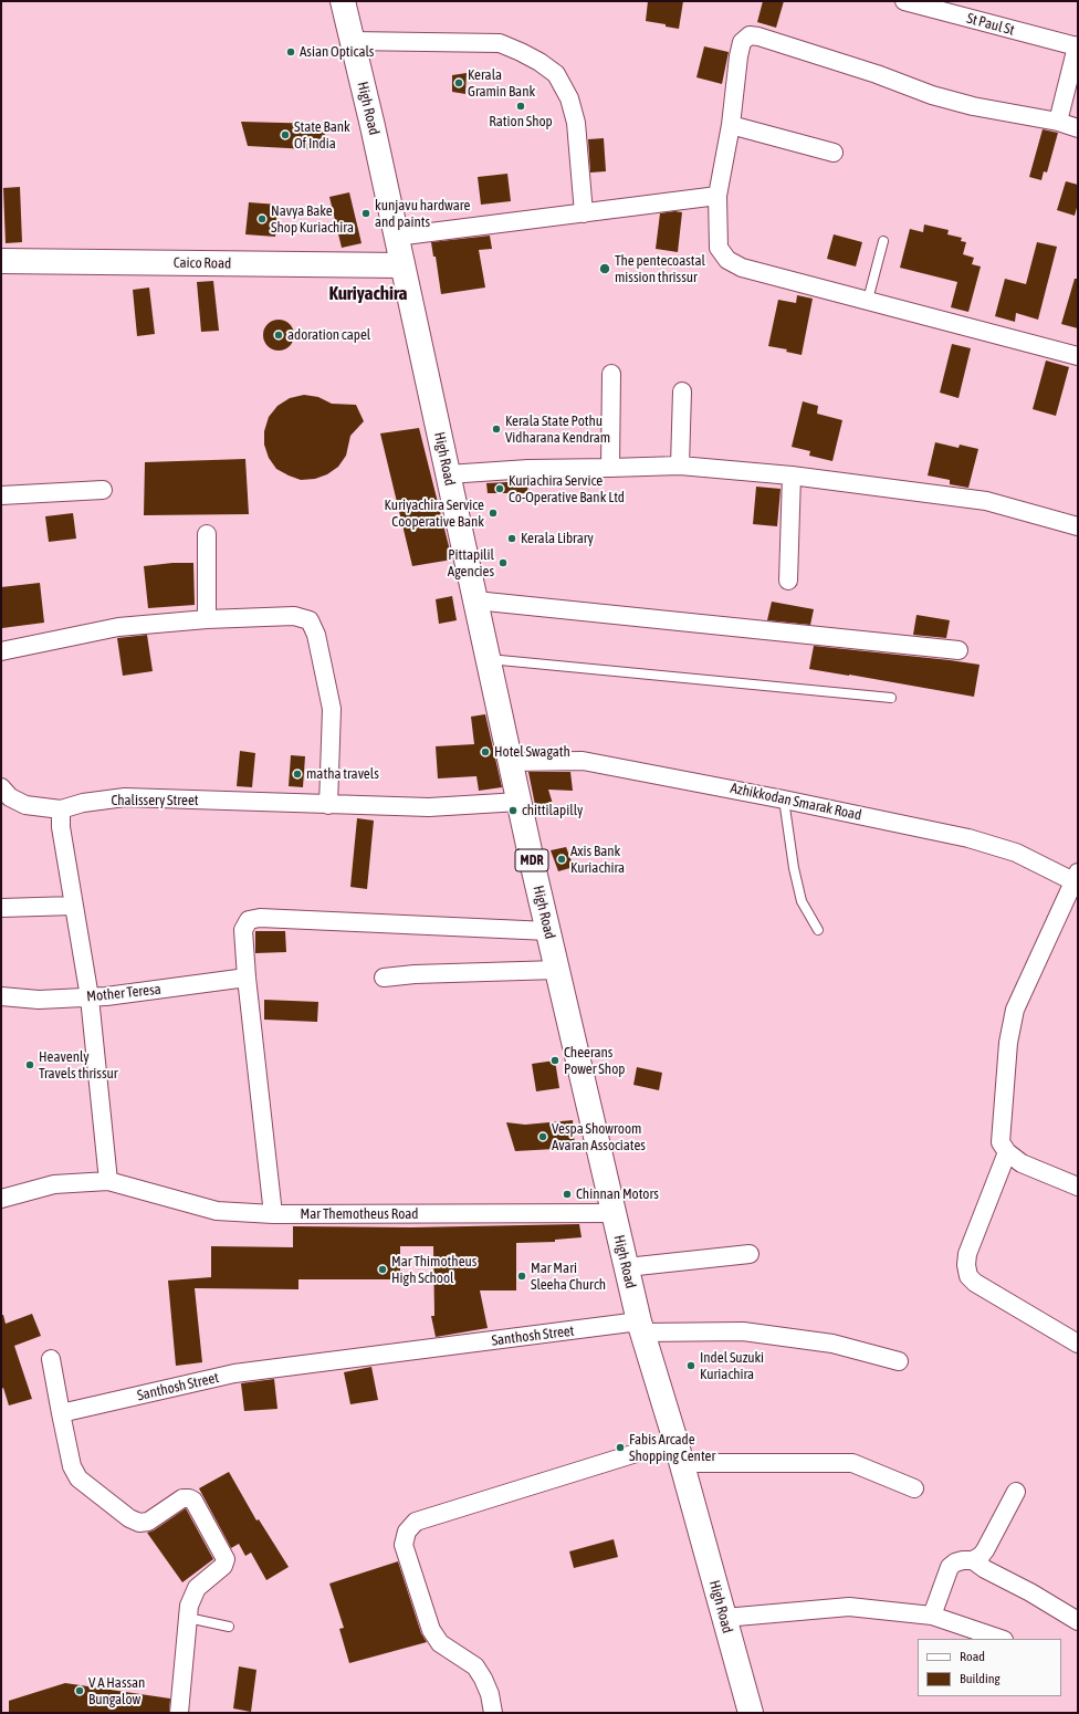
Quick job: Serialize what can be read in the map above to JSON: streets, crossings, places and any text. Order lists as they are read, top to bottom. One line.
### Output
{"streets":{"main road":["High Road","Caico Road","MDR"],"street":["St Paul St","Chalissery Street","Azhikkodan Smarak Road","Mother Teresa","Mar Themotheus Road","Santhosh Street"]},"crossings":[["High Road","Caico Road"],["High Road","Chalissery Street"],["High Road","Azhikkodan Smarak Road"],["High Road","Mar Themotheus Road"],["High Road","Santhosh Street"]],"districts":["Kuriyachira"],"places":["Asian Opticals","Kerala Gramin Bank","Ration Shop","State Bank Of India","kunjavu hardware and paints","Navya Bake Shop Kuriachira","The pentecoastal mission thrissur","adoration capel","Kerala State Pothu Vidharana Kendram","Kuriachira Service Co-Operative Bank Ltd","Kuriyachira Service Cooperative Bank","Kerala Library","Pittapilil Agencies","Hotel Swagath","matha travels","chittilapilly","Axis Bank Kuriachira","Cheerans Power Shop","Heavenly Travels thrissur","Vespa Showroom Avaran Associates","Chinnan Motors","Mar Thimotheus High School","Mar Mari Sleeha Church","Indel Suzuki Kuriachira","Fabis Arcade Shopping Center","V A Hassan Bungalow"],"legend":["Road","Building"]}
